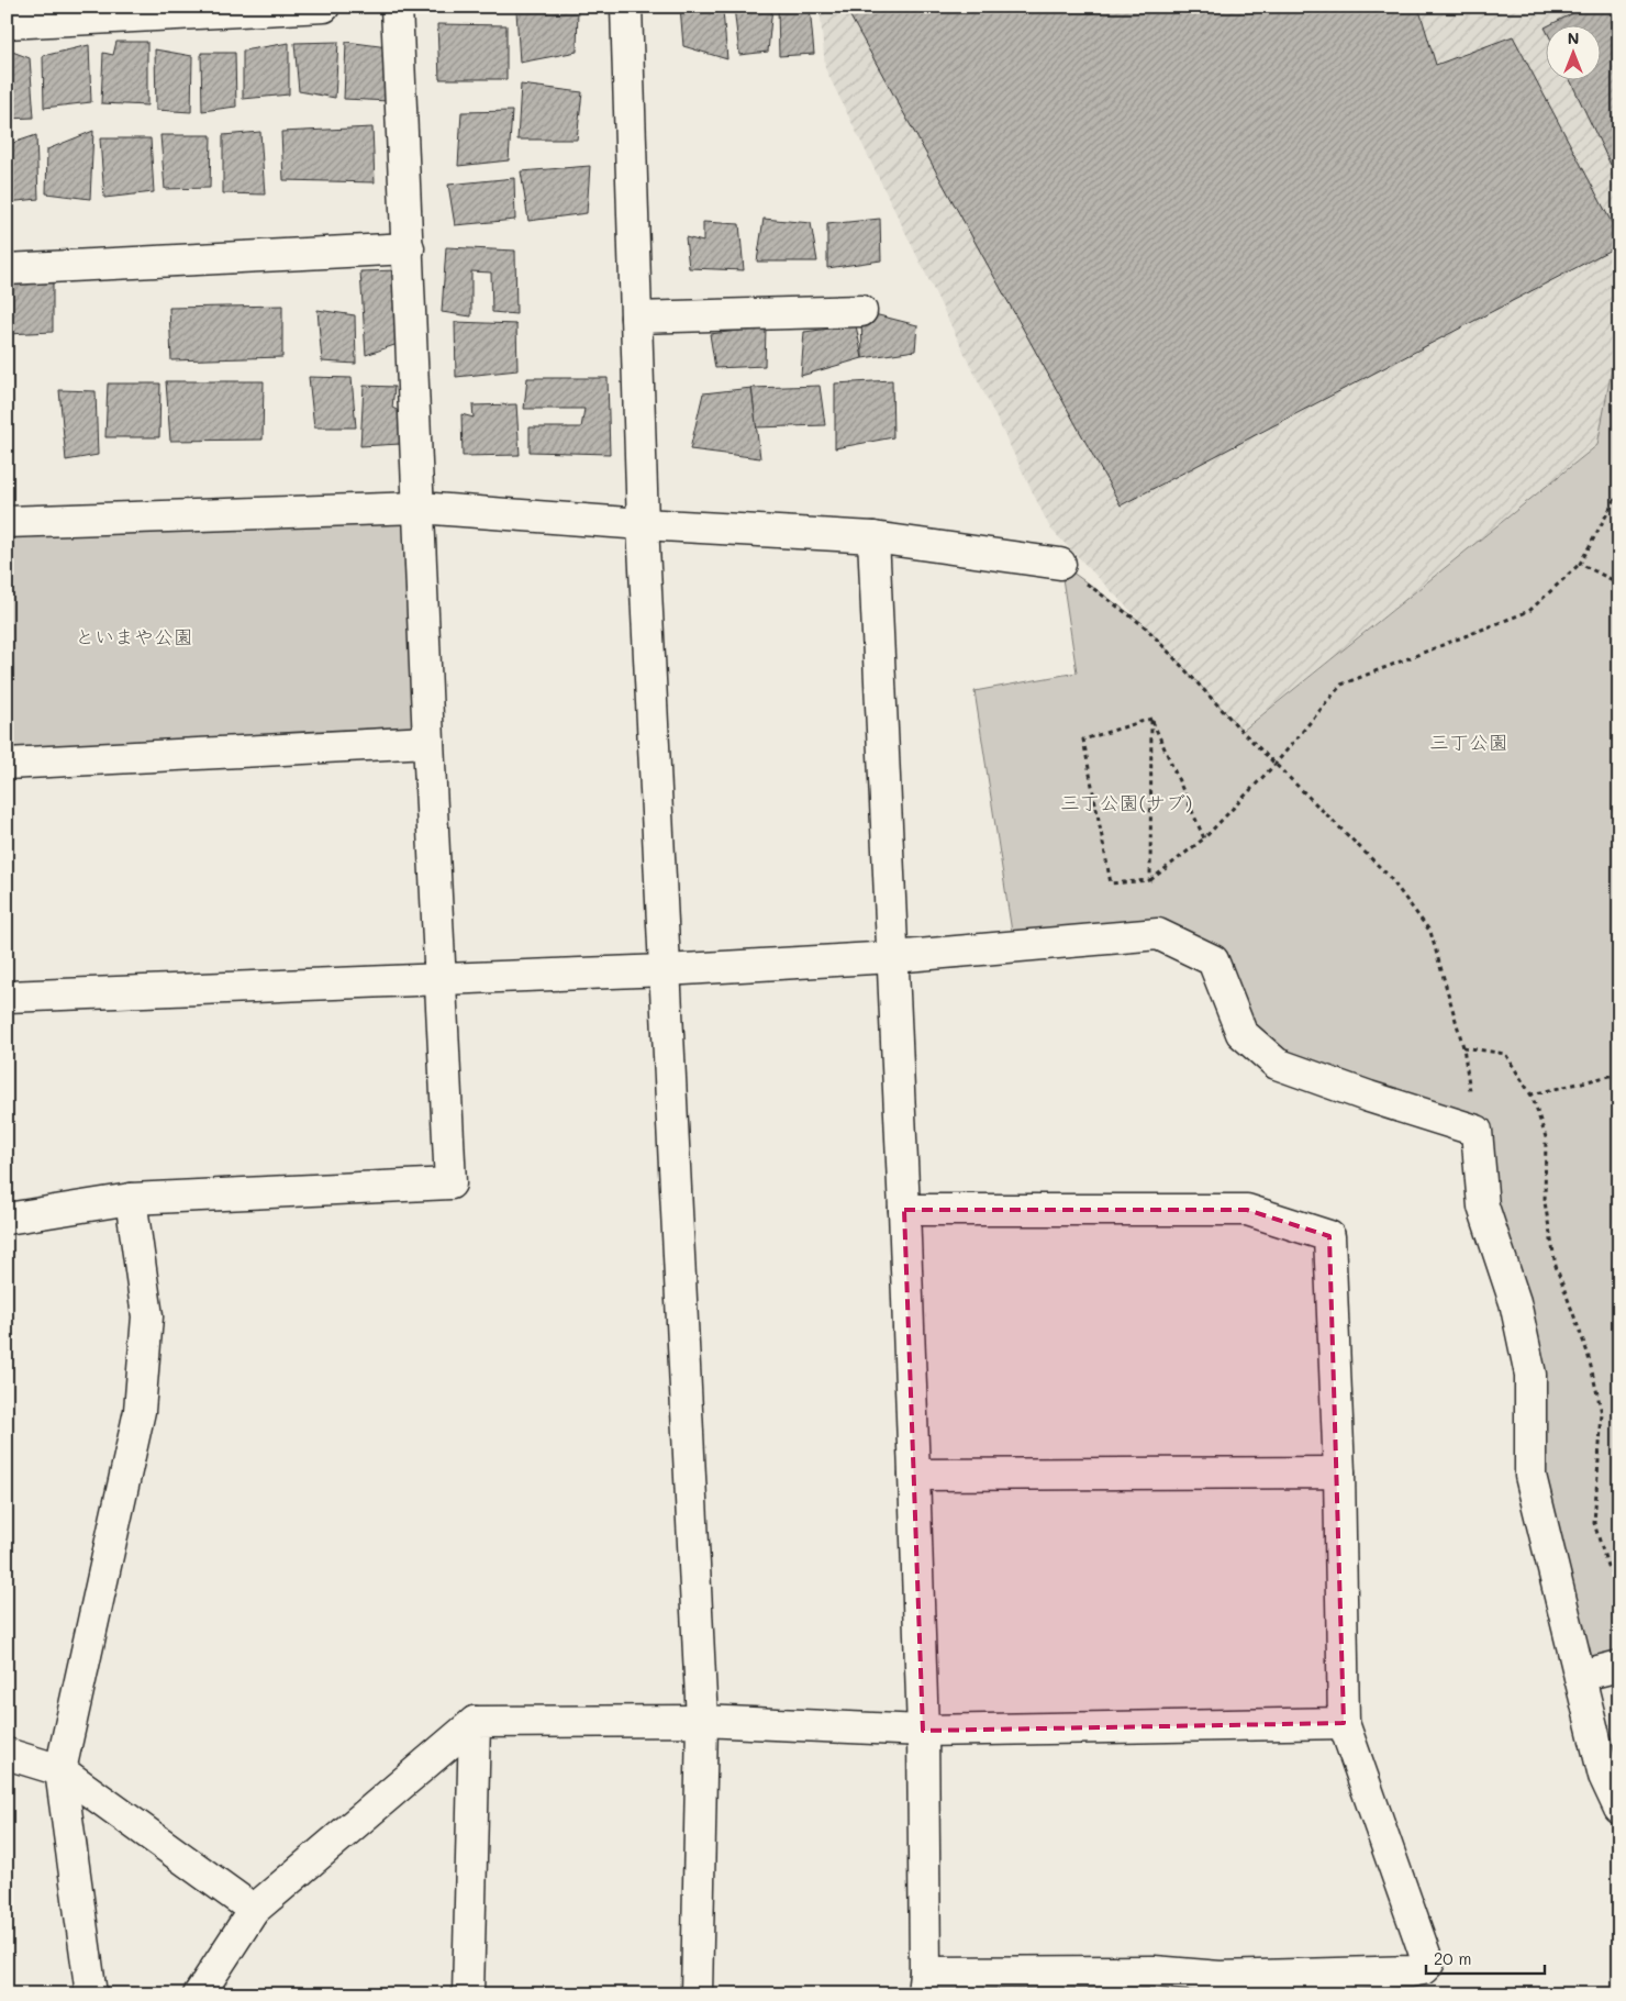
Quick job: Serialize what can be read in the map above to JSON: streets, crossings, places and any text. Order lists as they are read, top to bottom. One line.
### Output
{"parks":["といまや公園","三丁公園","三丁公園(サブ)"],"scale_bar":"20 m","north":"top"}
